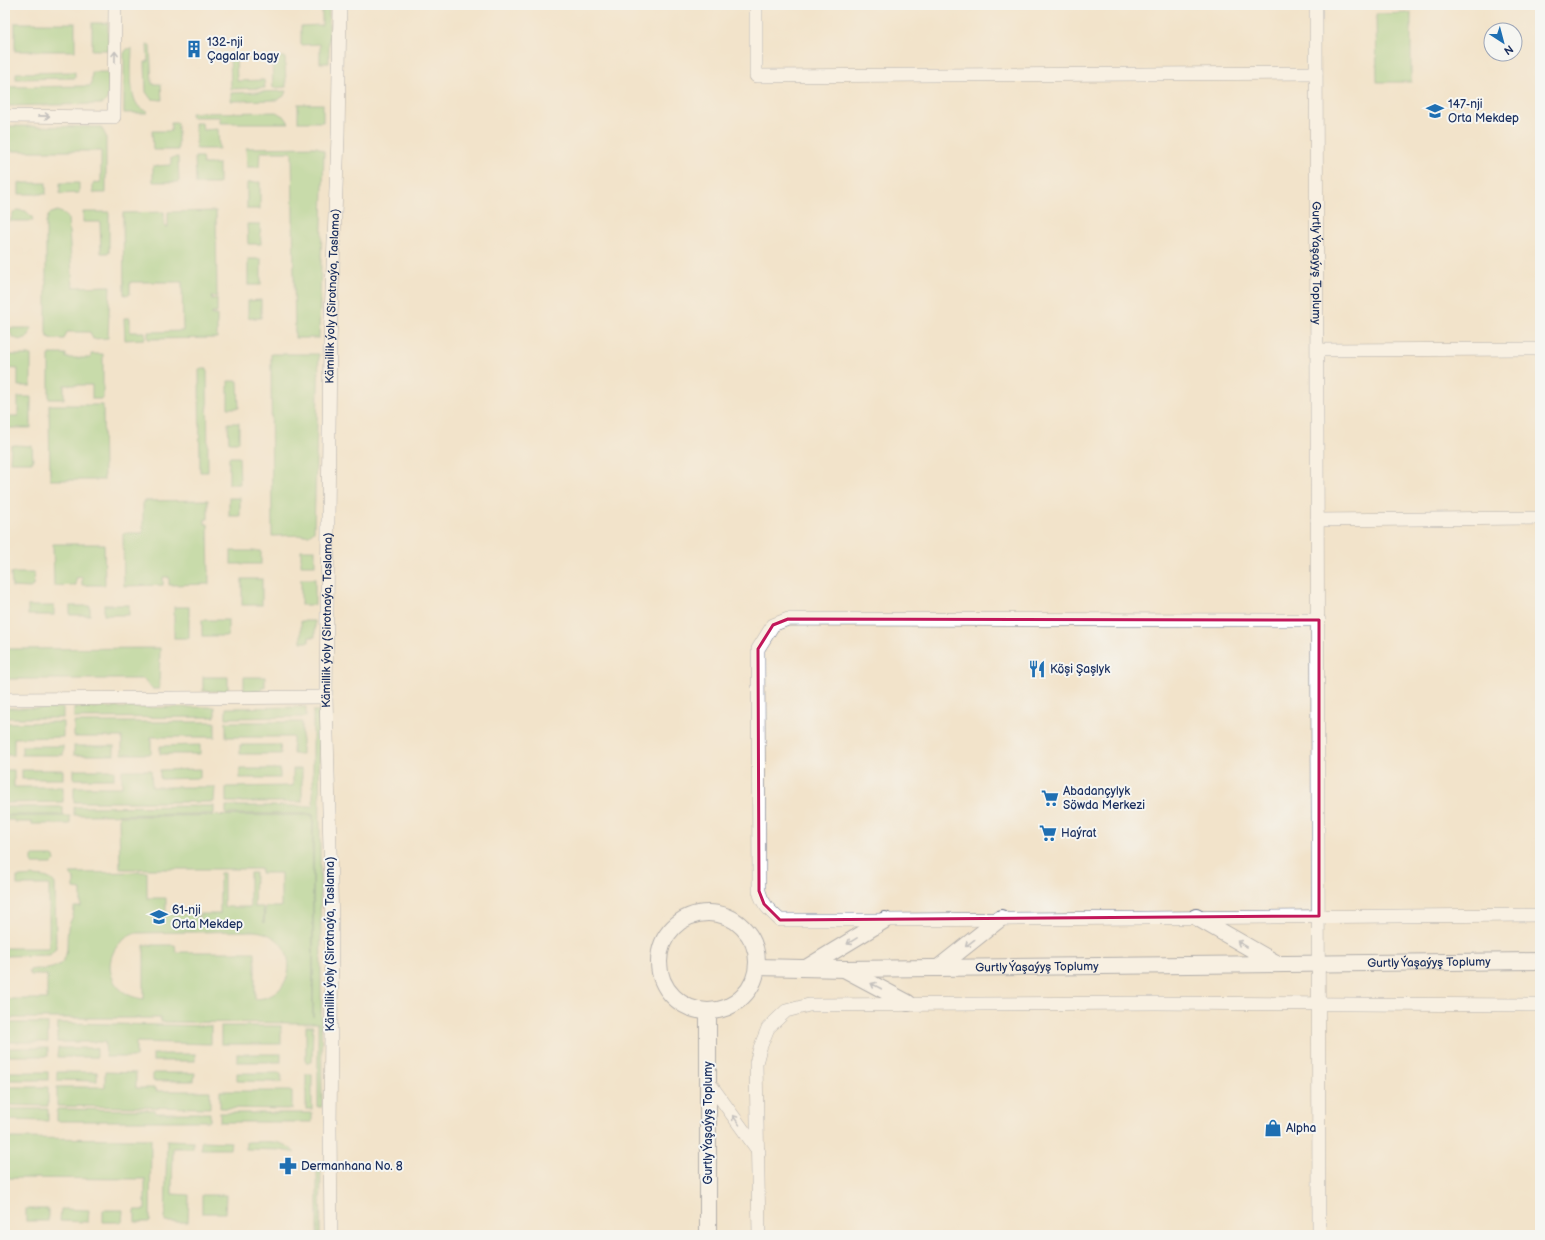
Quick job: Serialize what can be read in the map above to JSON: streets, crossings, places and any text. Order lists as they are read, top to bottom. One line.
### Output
{"streets":{"street":["Gurtly Ýaşaýyş Toplumy","Kämillik ýoly (Sirotnaýa, Taslama)"]},"places":{"building":["132-nji Çagalar bagy"],"school or university":["147-nji Orta Mekdep","61-nji Orta Mekdep"],"restaurant":["Köşi Şaşlyk"],"supermarket":["Abadançylyk Söwda Merkezi","Haýrat"],"shop":["Alpha"],"pharmacy":["Dermanhana No. 8"]},"north":"bottom right"}
